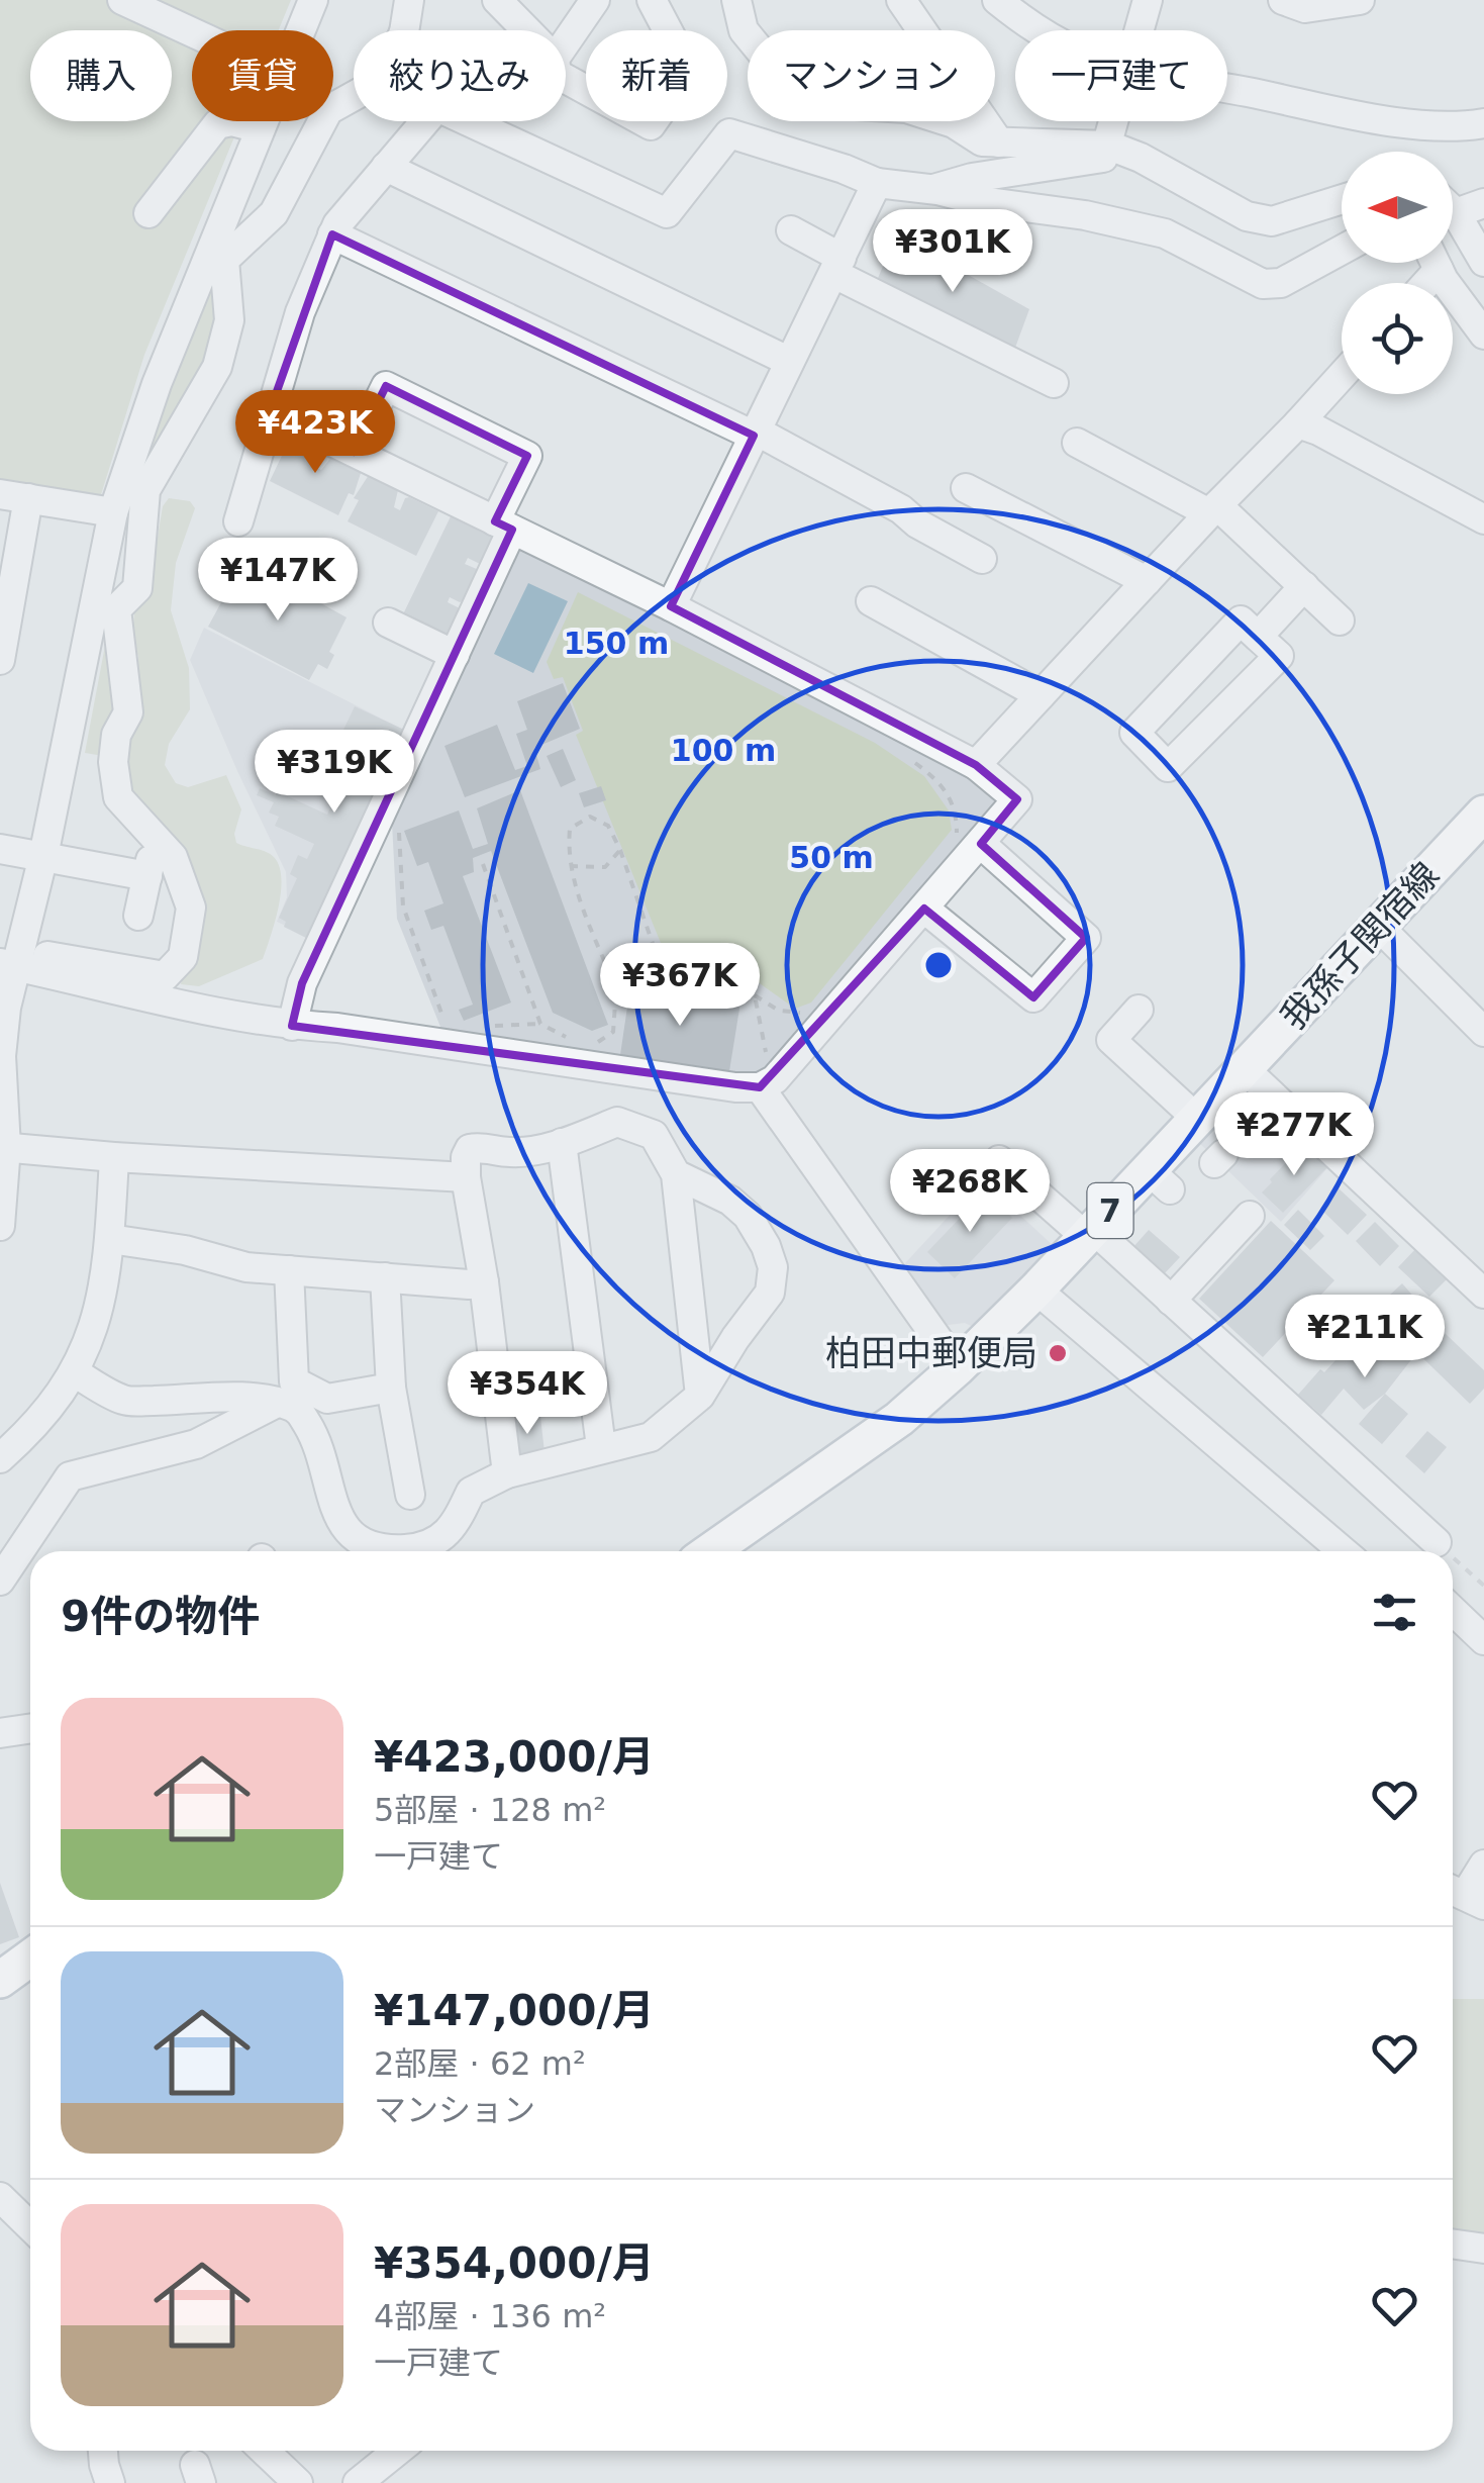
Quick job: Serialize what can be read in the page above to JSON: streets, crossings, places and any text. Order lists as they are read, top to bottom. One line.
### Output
{"streets":{"main road":["我孫子関宿線","7"]},"places":["柏田中郵便局"],"north":"left","page":{"chip":["購入","賃貸","絞り込み","新着","マンション","一戸建て"],"price":["¥301K","¥423K","¥147K","¥319K","¥367K","¥277K","¥268K","¥211K","¥354K"],"heading":"9件の物件","list":[{"name":"¥423,000/月","note":"5部屋 · 128 m² · 一戸建て"},{"name":"¥147,000/月","note":"2部屋 · 62 m² · マンション"},{"name":"¥354,000/月","note":"4部屋 · 136 m² · 一戸建て"}]},"rings":["150 m","100 m","50 m"]}
